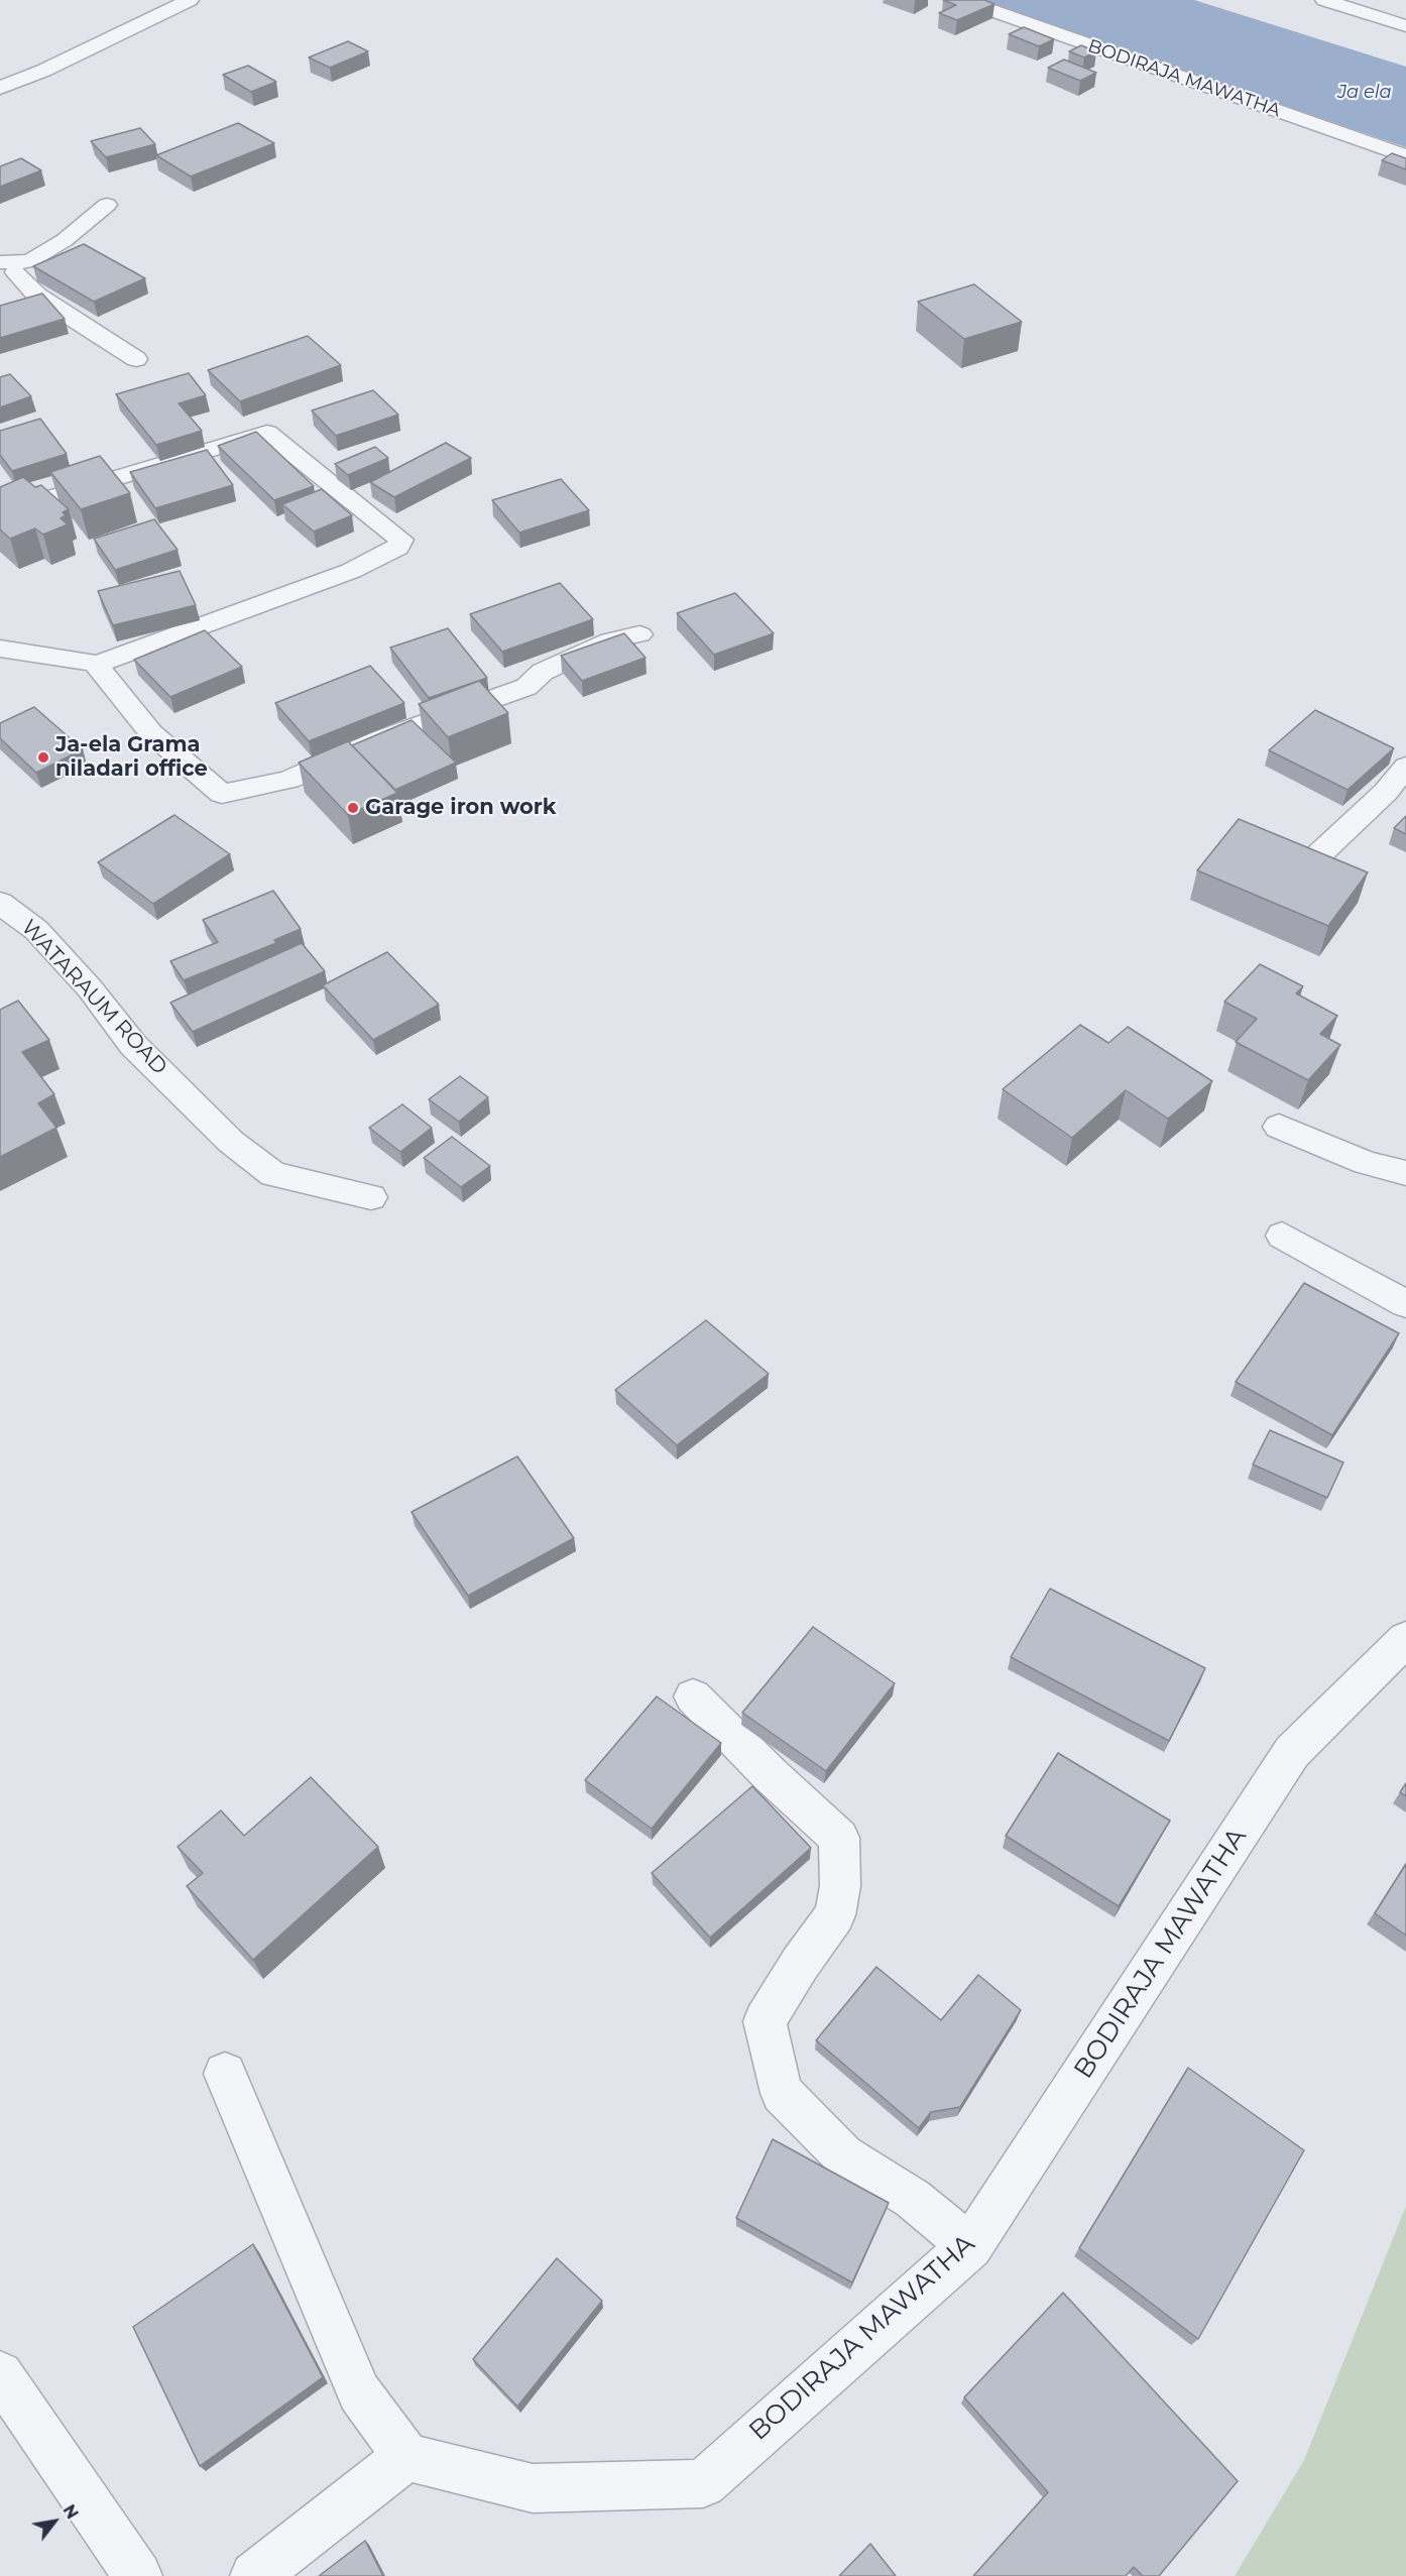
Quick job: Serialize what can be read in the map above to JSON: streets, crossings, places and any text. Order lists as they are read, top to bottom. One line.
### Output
{"streets":{"street":["BODIRAJA MAWATHA","WATARAUM ROAD"]},"water":["Ja ela"],"places":["Ja-ela Grama niladari office","Garage iron work"],"north":"top right"}
